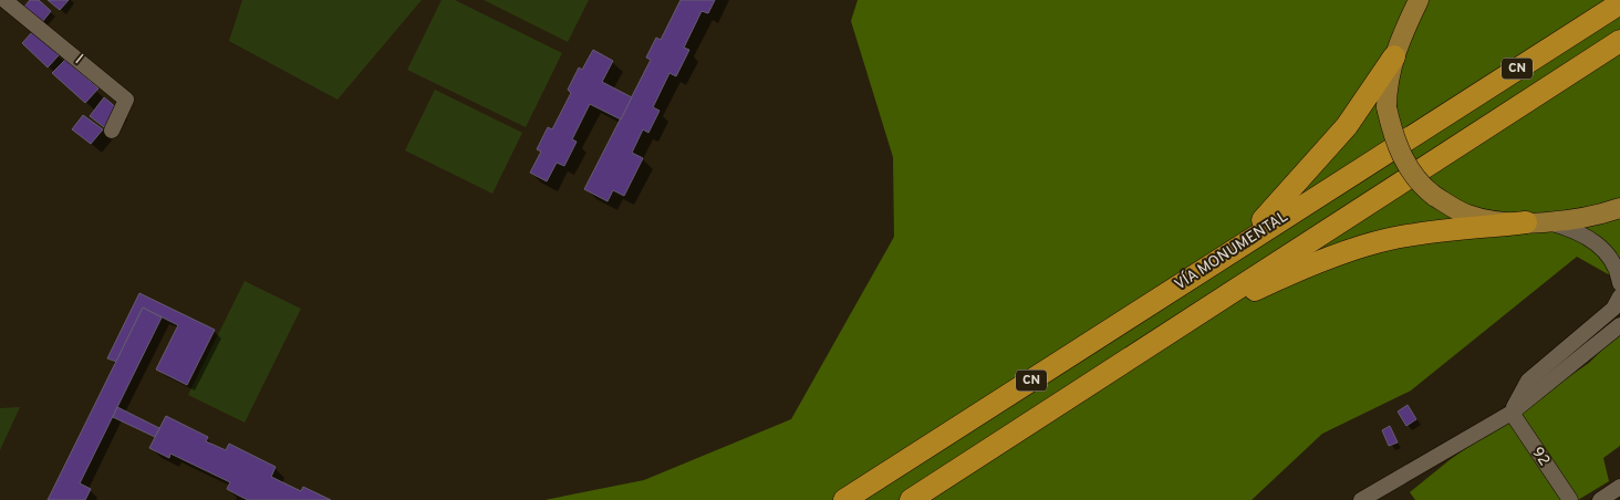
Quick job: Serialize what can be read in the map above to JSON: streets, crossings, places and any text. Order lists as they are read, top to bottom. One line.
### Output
{"streets":{"highway":["CN","VÍA MONUMENTAL"],"street":["I","92"]}}
